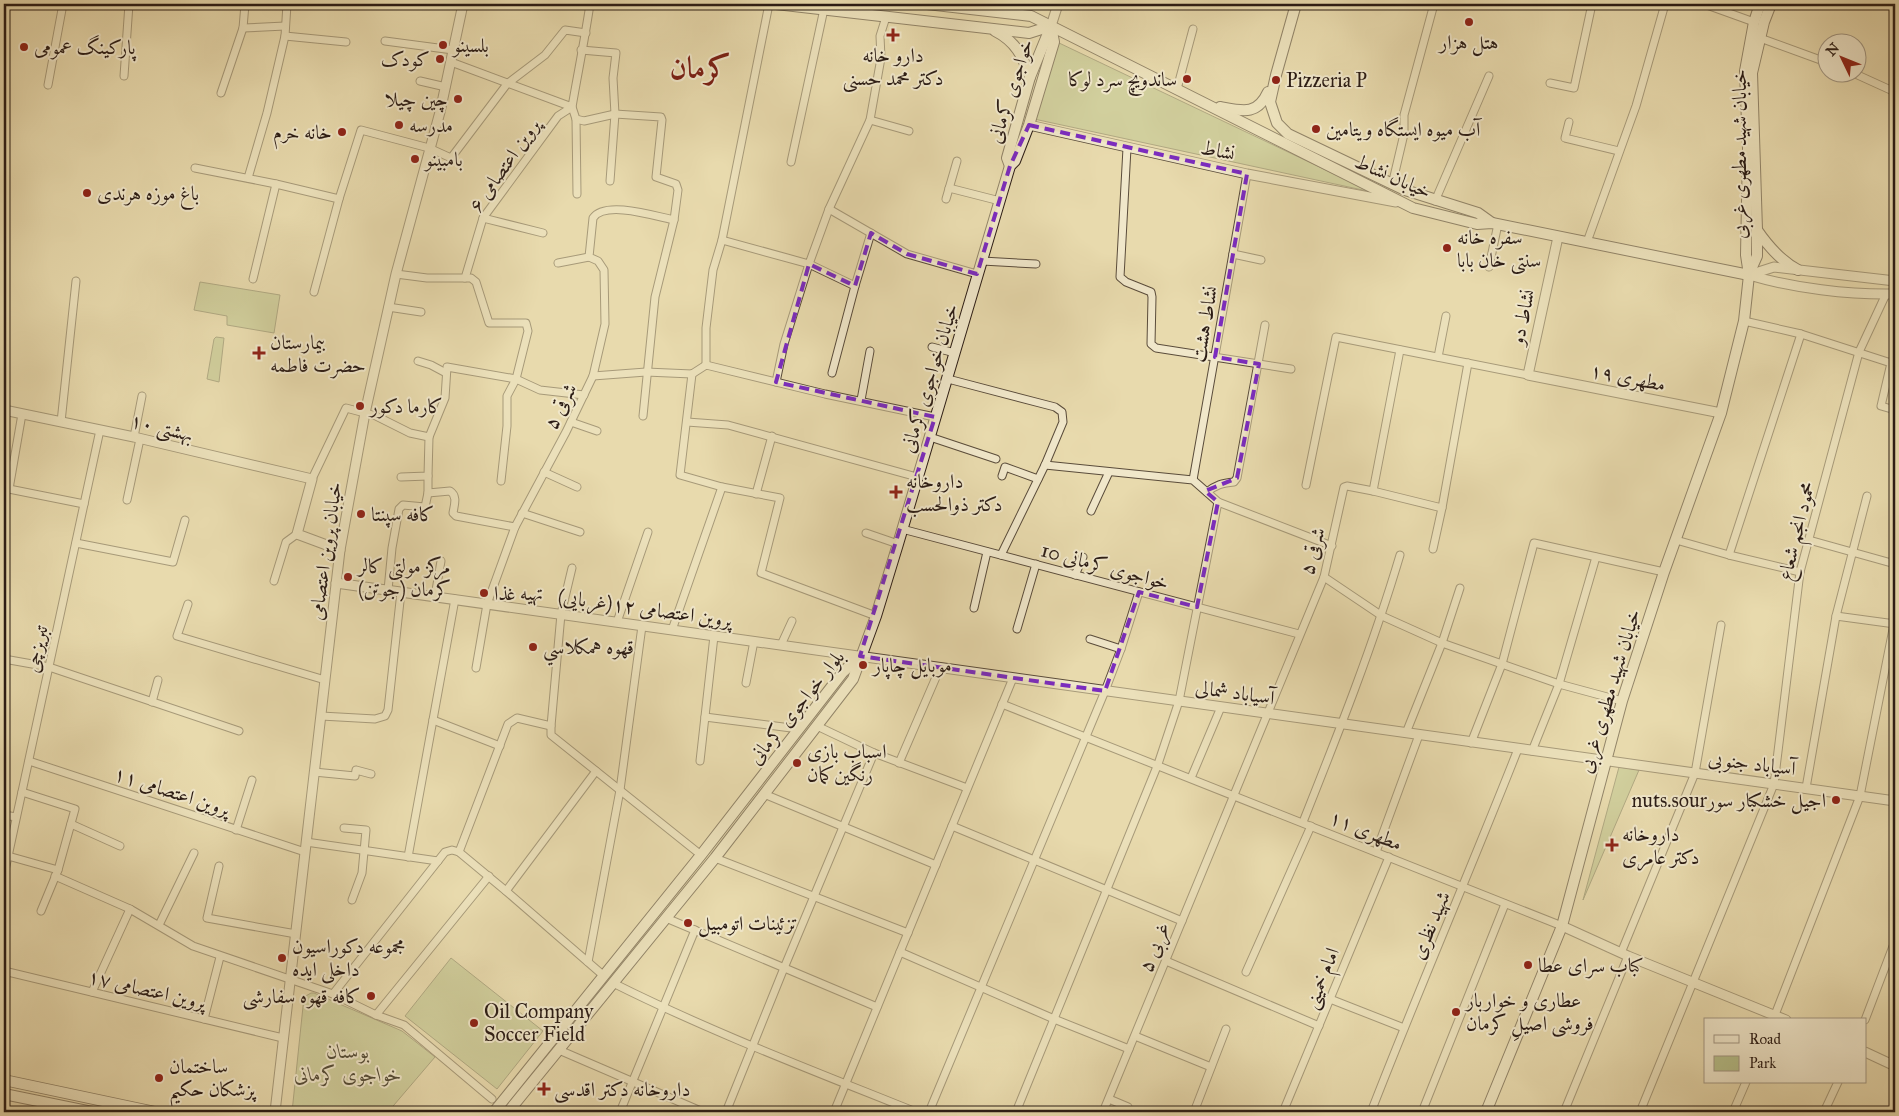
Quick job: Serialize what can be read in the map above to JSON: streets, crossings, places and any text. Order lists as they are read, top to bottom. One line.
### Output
{"streets":{"main road":["خواجوی کرمانی","خیابان شهید مطهری غربی","خیابان نشاط","خیابان خواجوی کرمانی","بلوار خواجوی کرمانی"],"street":["نشاط","پروین اعتصامی ۶","نشاط دو","نشاط هشت","مطهری ۱۹","شرقی ۵","بهشتی ۱۰","محمود انجم شعاع","خیابان پروین اعتصامی","خواجوی کرمانی 10","پروین اعتصامی ۱۲(غربایی)","تبریزچی","آسیاباد شمالی","آسیاباد جنوبی","پروین اعتصامی ۱۱","مطهری ۱۱","شهید نظری","۵ غربی","امام خمینی","پروین اعتصامی ۱۷"]},"crossings":[["خواجوی کرمانی","نشاط"],["خواجوی کرمانی","خیابان نشاط"],["خواجوی کرمانی","خیابان خواجوی کرمانی"],["نشاط","خیابان نشاط"],["نشاط","نشاط هشت"],["خیابان شهید مطهری غربی","خیابان نشاط"],["خیابان شهید مطهری غربی","مطهری ۱۹"],["خیابان شهید مطهری غربی","آسیاباد شمالی"],["خیابان شهید مطهری غربی","آسیاباد جنوبی"],["خیابان شهید مطهری غربی","مطهری ۱۱"],["خیابان نشاط","نشاط دو"],["نشاط دو","مطهری ۱۹"],["خیابان خواجوی کرمانی","خواجوی کرمانی 10"],["خیابان خواجوی کرمانی","پروین اعتصامی ۱۲(غربایی)"],["خیابان خواجوی کرمانی","آسیاباد شمالی"],["خیابان خواجوی کرمانی","بلوار خواجوی کرمانی"],["شرقی ۵","خواجوی کرمانی 10"],["شرقی ۵","پروین اعتصامی ۱۲(غربایی)"],["شرقی ۵","آسیاباد شمالی"],["شرقی ۵","۵ غربی"],["بهشتی ۱۰","تبریزچی"],["محمود انجم شعاع","آسیاباد جنوبی"],["خیابان پروین اعتصامی","پروین اعتصامی ۱۲(غربایی)"],["خیابان پروین اعتصامی","پروین اعتصامی ۱۱"],["خیابان پروین اعتصامی","پروین اعتصامی ۱۷"],["پروین اعتصامی ۱۲(غربایی)","آسیاباد شمالی"],["پروین اعتصامی ۱۲(غربایی)","بلوار خواجوی کرمانی"],["تبریزچی","پروین اعتصامی ۱۱"],["آسیاباد شمالی","بلوار خواجوی کرمانی"],["آسیاباد شمالی","آسیاباد جنوبی"],["آسیاباد شمالی","شهید نظری"],["آسیاباد شمالی","۵ غربی"],["مطهری ۱۱","شهید نظری"],["مطهری ۱۱","۵ غربی"],["مطهری ۱۱","امام خمینی"]],"districts":["کرمان"],"parks":["بوستان خواجوی کرمانی"],"places":{"other":["هتل هزار","بلسینو","پارکینگ عمومی","کودک","ساندویچ سرد لوکا","Pizzeria P","چین چیلا","مدرسه","آب میوه ایستگاه ویتامین","خانه خرم","بامبینو","باغ موزه هرندی","سفره خانه سنتی خان بابا","کارما دکور","کافه سپنتا","مرکز مولتی کالر کرمان (جوتن)","تهیه غذا","قهوه همكلاسي","موبایل چاپار","اسباب بازی رنگین‌کمان","nuts.sourاجیل خشکبار سور","تزئینات اتومبیل","مجموعه دکوراسیون داخلی ایده","کباب سرای عطا","کافه قهوه سفارشی","عطاری و خواربار فروشی اصیلِ کرمان","Oil Company Soccer Field","ساختمان پزشکان حکیم"],"health":["دارو خانه دکتر محمد حسنی","بیمارستان حضرت فاطمه","داروخانه دکتر ذوالحسب","داروخانه دکتر عامری","داروخانه دکتر اقدسی"]},"legend":["Road","Park"],"north":"top left"}
